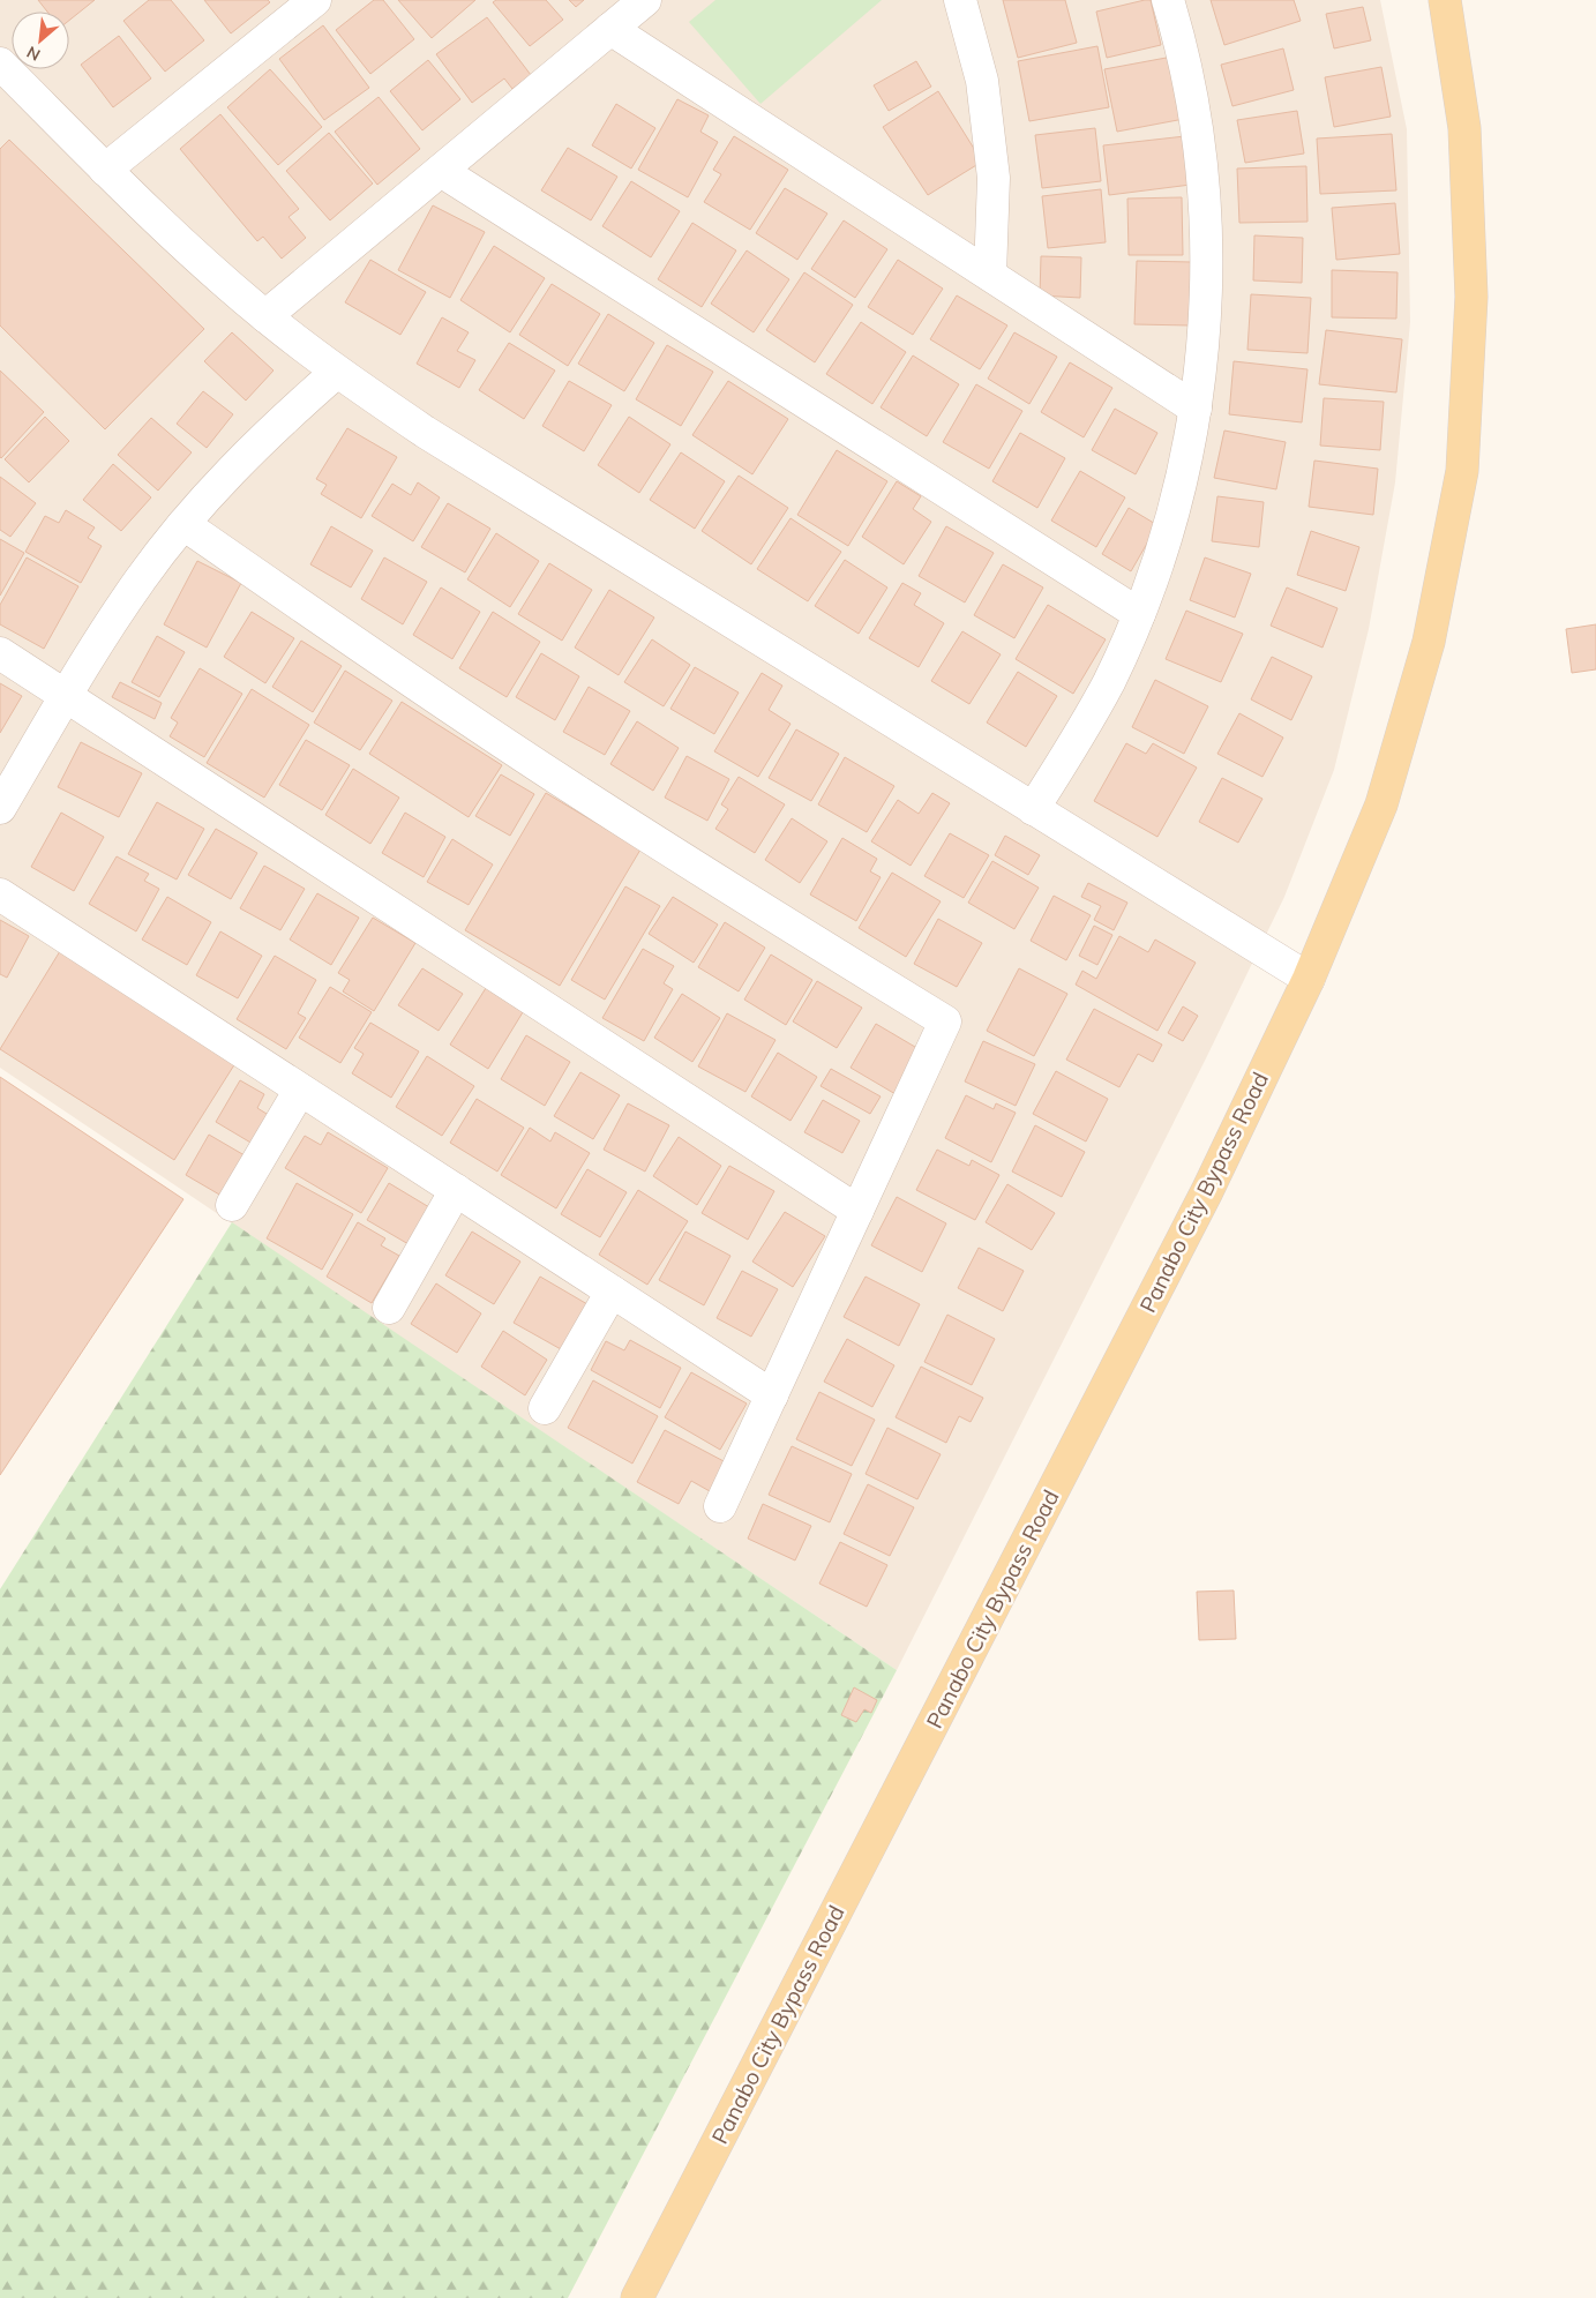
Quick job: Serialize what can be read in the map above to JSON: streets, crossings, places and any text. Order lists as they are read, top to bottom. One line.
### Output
{"streets":{"main road":["Panabo City Bypass Road"]},"north":"bottom left"}
